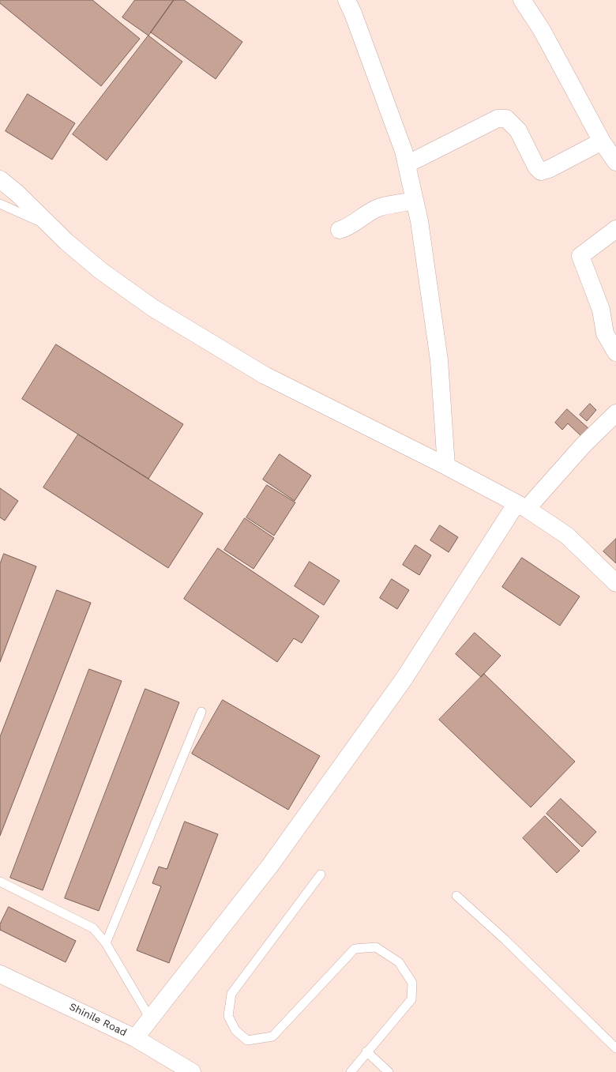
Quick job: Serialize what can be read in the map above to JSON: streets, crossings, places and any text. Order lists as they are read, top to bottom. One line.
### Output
{"streets":{"street":["Shinile Road"]}}
